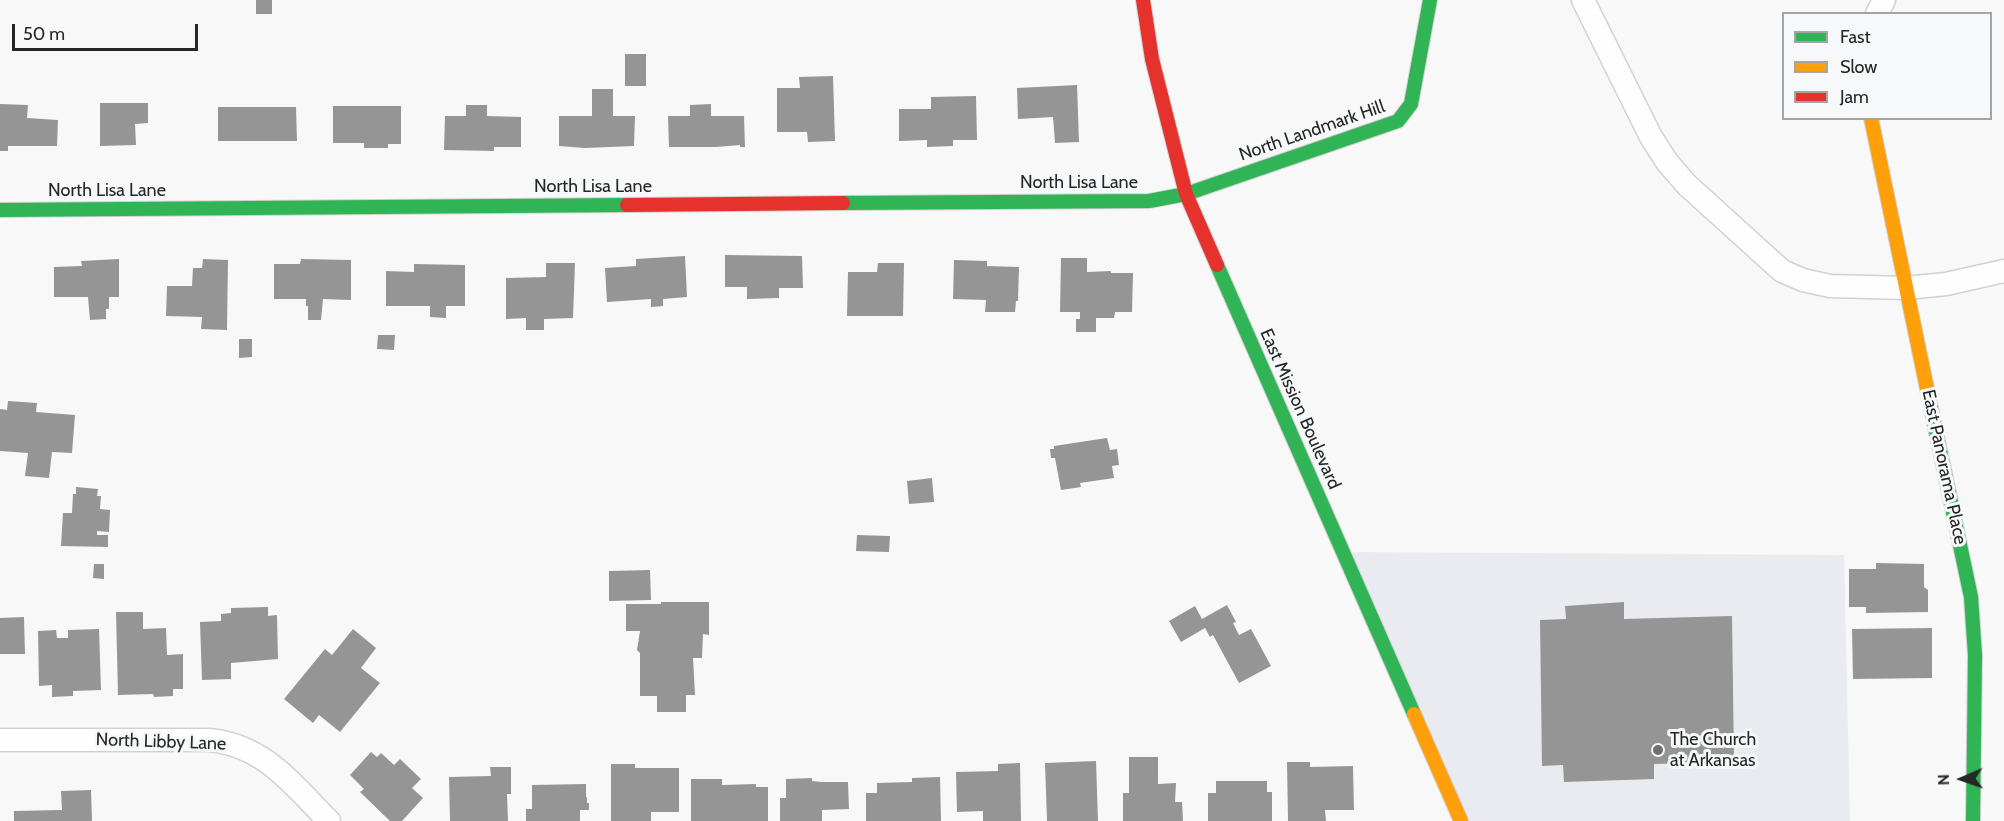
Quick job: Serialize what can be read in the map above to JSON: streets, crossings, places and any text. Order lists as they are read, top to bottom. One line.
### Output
{"streets":{"street":["North Landmark Hill","North Lisa Lane","East Mission Boulevard","East Panorama Place","North Libby Lane"]},"crossings":[["North Landmark Hill","North Lisa Lane"],["North Landmark Hill","East Mission Boulevard"],["North Lisa Lane","East Mission Boulevard"]],"places":["The Church at Arkansas"],"legend":["Fast","Slow","Jam"],"scale_bar":"50 m","north":"left"}
